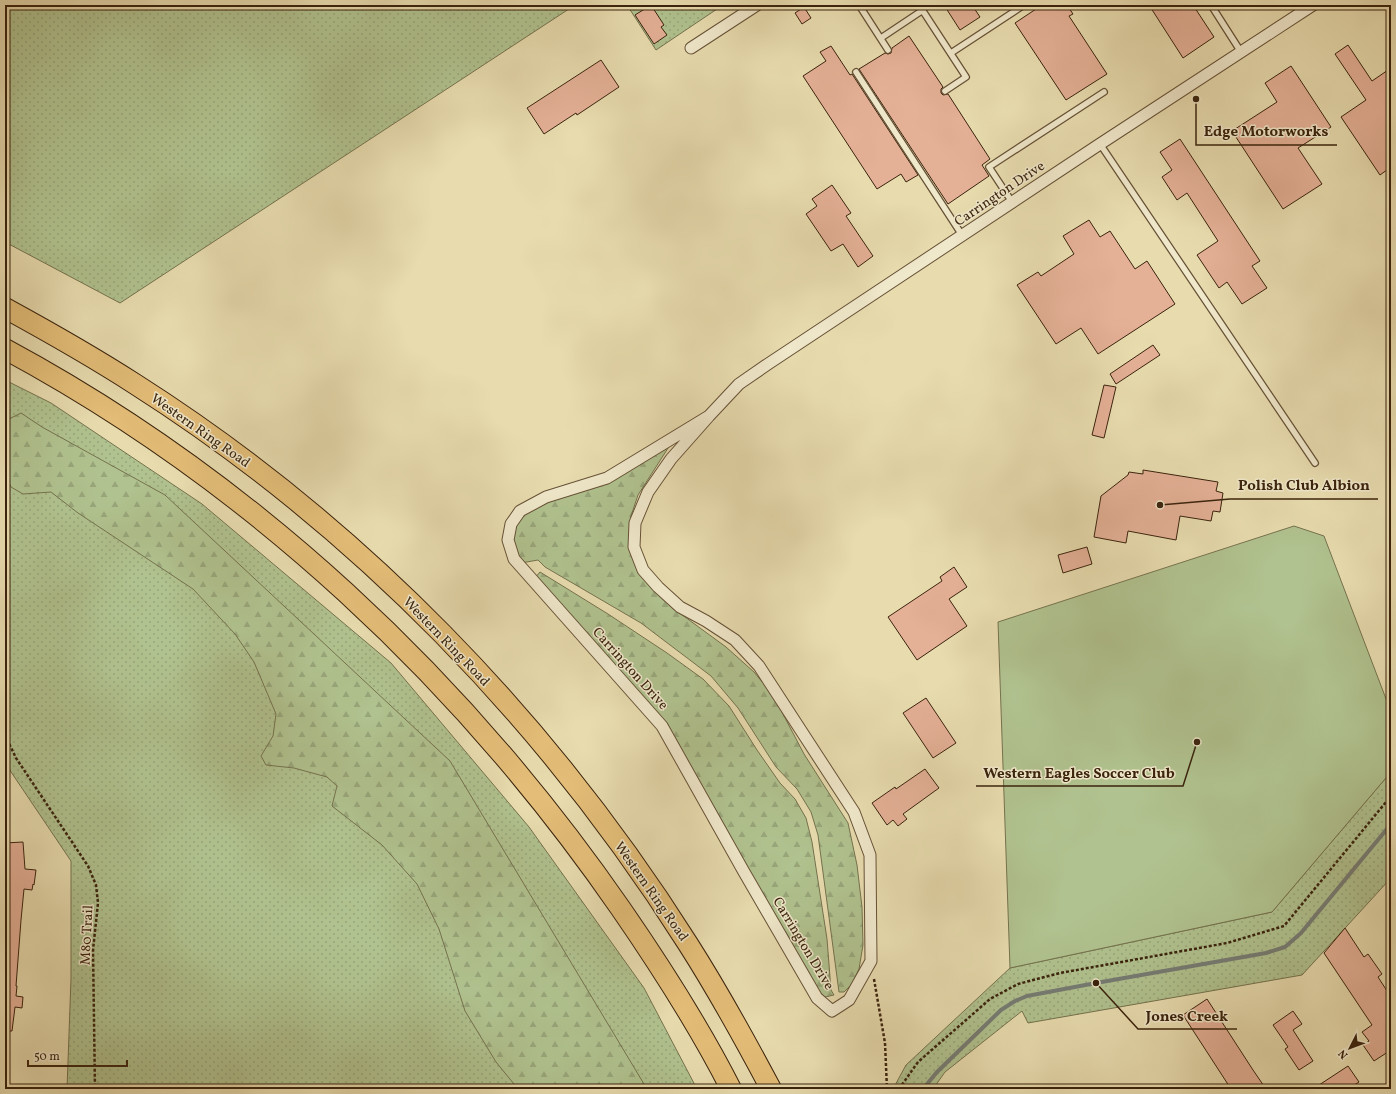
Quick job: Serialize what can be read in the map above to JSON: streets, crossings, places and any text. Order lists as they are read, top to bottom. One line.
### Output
{"streets":{"highway":["Western Ring Road"],"street":["Carrington Drive"],"path":["M80 Trail"]},"places":["Edge Motorworks","Polish Club Albion","Western Eagles Soccer Club","Jones Creek"],"scale_bar":"50 m","north":"bottom left"}
